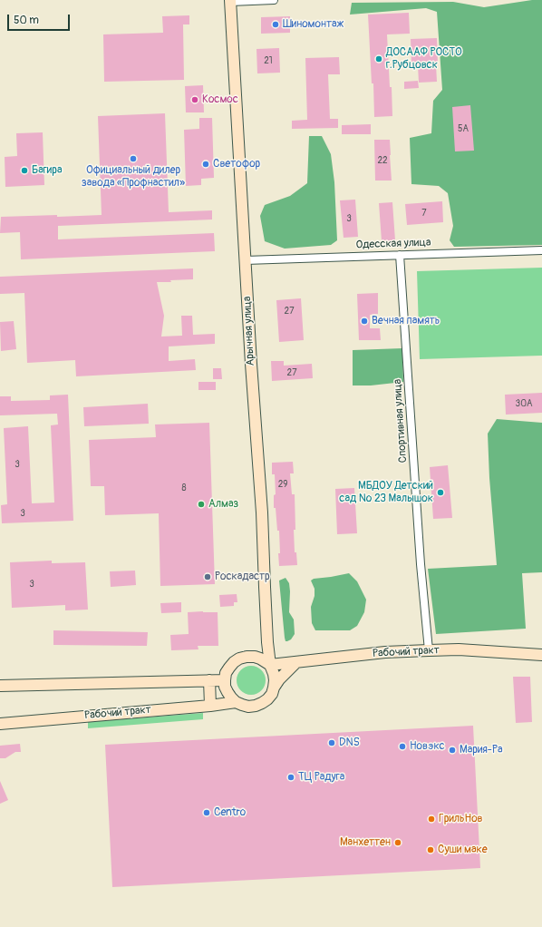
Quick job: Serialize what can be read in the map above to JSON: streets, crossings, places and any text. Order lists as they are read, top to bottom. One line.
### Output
{"streets":{"main road":["Арычная улица","Рабочий тракт"],"street":["Одесская улица","Спортивная улица"]},"crossings":[["Одесская улица","Арычная улица"],["Одесская улица","Спортивная улица"],["Арычная улица","Рабочий тракт"],["Спортивная улица","Рабочий тракт"]],"places":["Шиномонтаж","ДОСААФ РОСТО г.Рубцовск","Космос","Официальный дилер завода «Профнастил»","Светофор","Багира","Вечная память","МБДОУ Детский сад № 23 Малышок","Алмаз","Роскадастр","DNS","Новэкс","Мария-Ра","ТЦ Радуга","Centro","ГрильНов","Манхеттен","Суши маке"],"house_numbers":["21","5А","22","7","3","27","27","30А","3","29","8","3","3"],"scale_bar":"50 m"}
